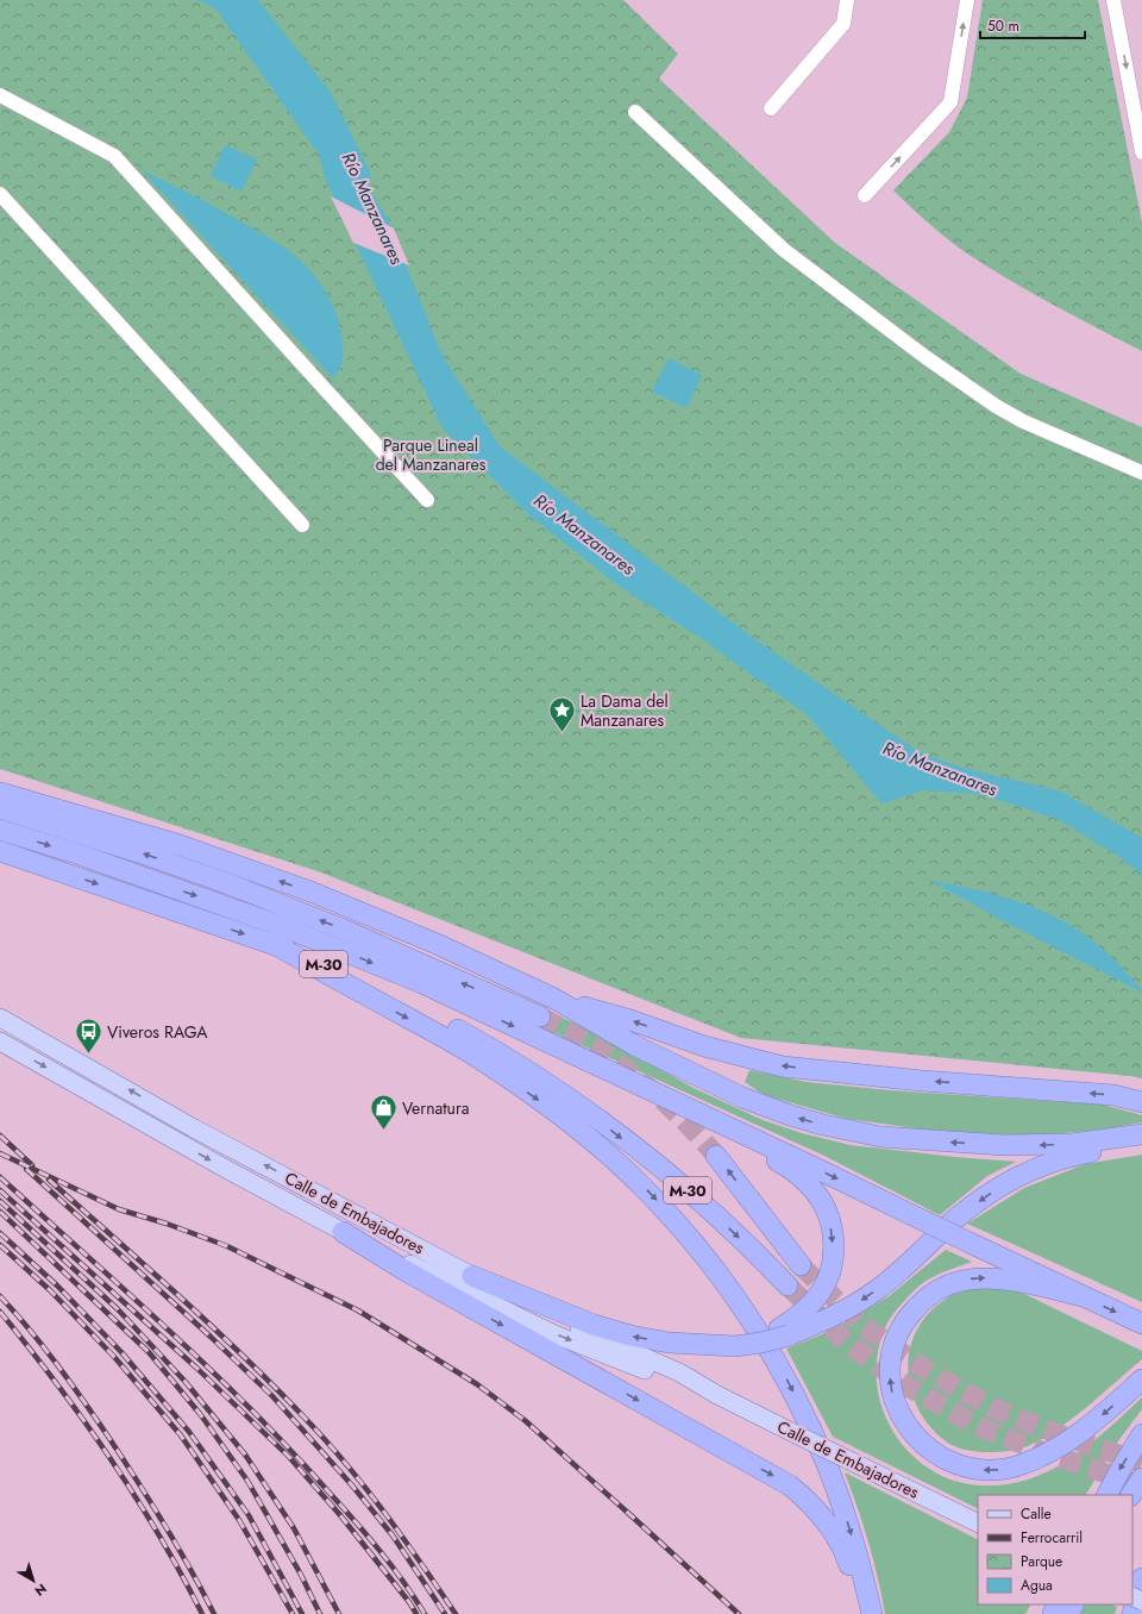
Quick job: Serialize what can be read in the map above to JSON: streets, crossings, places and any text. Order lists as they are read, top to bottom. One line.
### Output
{"streets":{"highway":["M-30"],"main road":["Calle de Embajadores"]},"water":["Río Manzanares"],"parks":["Parque Lineal del Manzanares"],"places":{"place":["La Dama del Manzanares"],"bus stop":["Viveros RAGA"],"shop":["Vernatura"]},"legend":["Calle","Ferrocarril","Parque","Agua"],"scale_bar":"50 m","north":"bottom right"}
